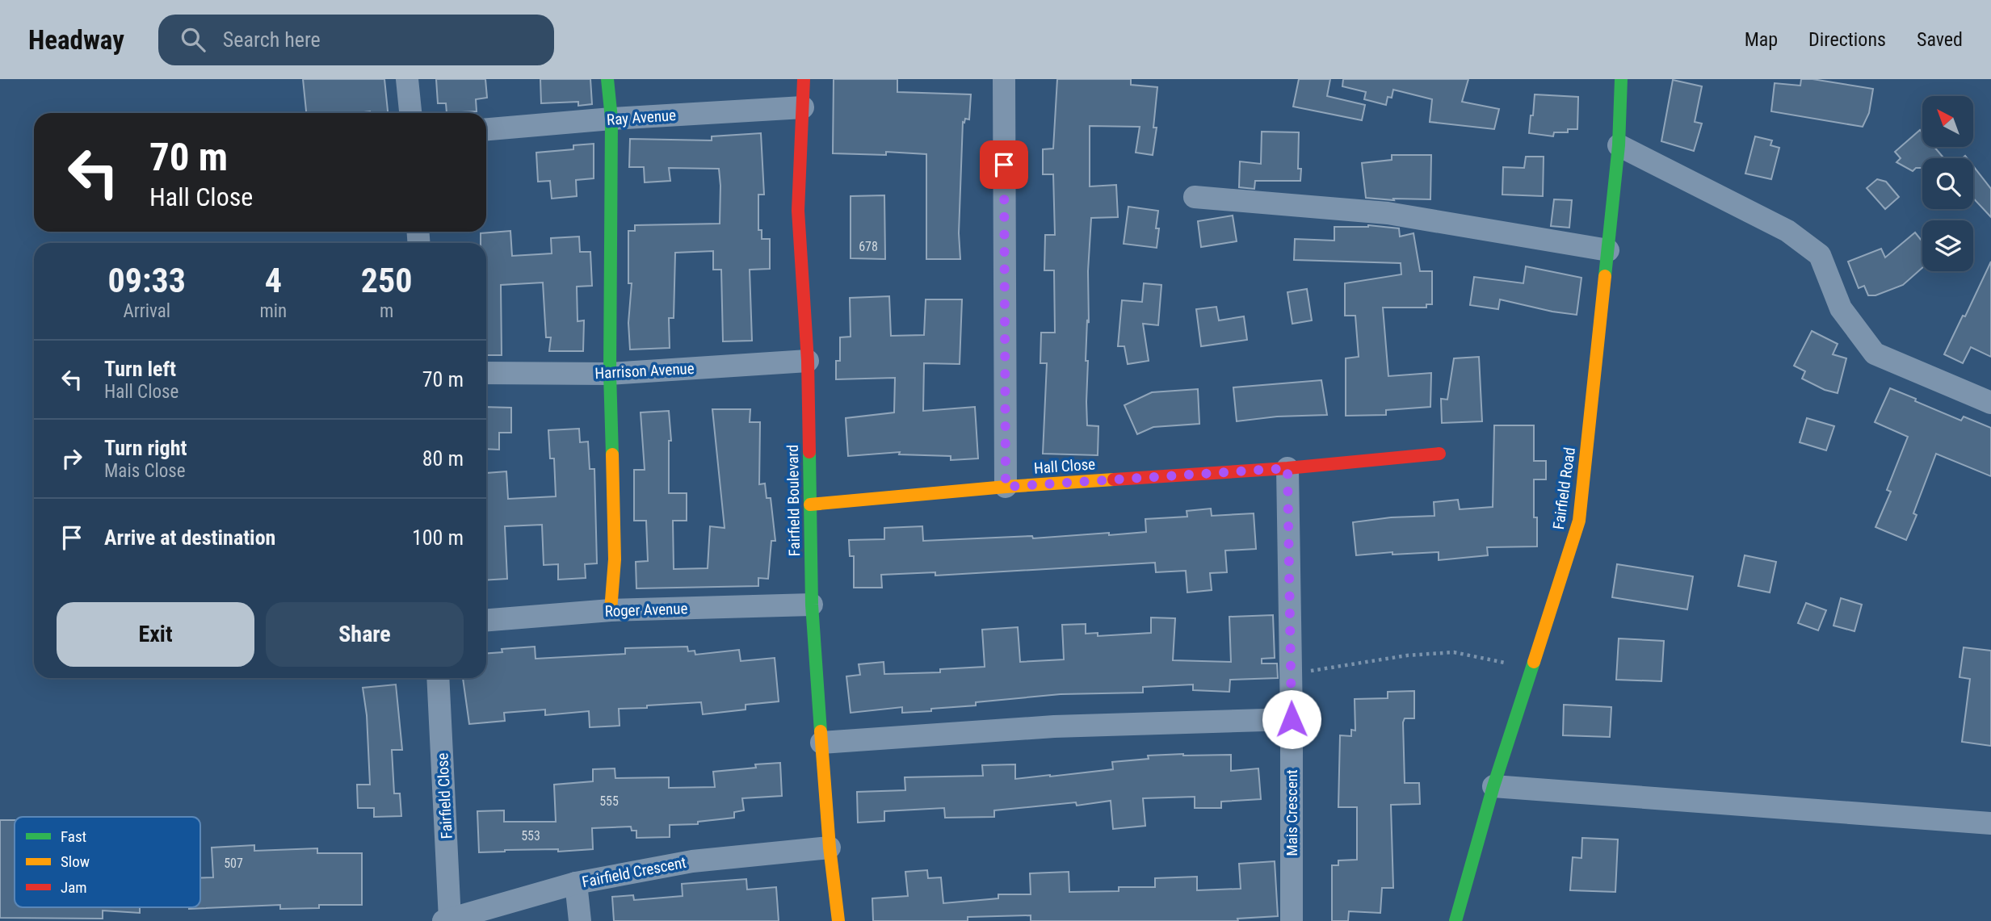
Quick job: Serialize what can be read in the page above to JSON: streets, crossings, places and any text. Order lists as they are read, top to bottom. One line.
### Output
{"streets":{"street":["Ray Avenue","Harrison Avenue","Hall Close","Fairfield Road","Fairfield Boulevard","Roger Avenue","Fairfield Close","Mais Crescent","Fairfield Crescent"]},"crossings":[["Ray Avenue","Fairfield Boulevard"],["Harrison Avenue","Fairfield Boulevard"],["Hall Close","Fairfield Boulevard"],["Hall Close","Mais Crescent"],["Fairfield Boulevard","Roger Avenue"],["Fairfield Boulevard","Fairfield Crescent"],["Fairfield Close","Fairfield Crescent"]],"house_numbers":["678","555","553","507"],"legend":["Fast","Slow","Jam"],"north":"top left","page":{"header":"Headway","search":"Search here","nav":["Map","Directions","Saved"],"turn":["70 m","Hall Close"],"eta":["09:33","Arrival","4","min","250","m"],"list":[{"name":"Turn left","note":"Hall Close","value":"70 m"},{"name":"Turn right","note":"Mais Close","value":"80 m"},{"name":"Arrive at destination","value":"100 m"}],"buttons":["Exit","Share"]}}
